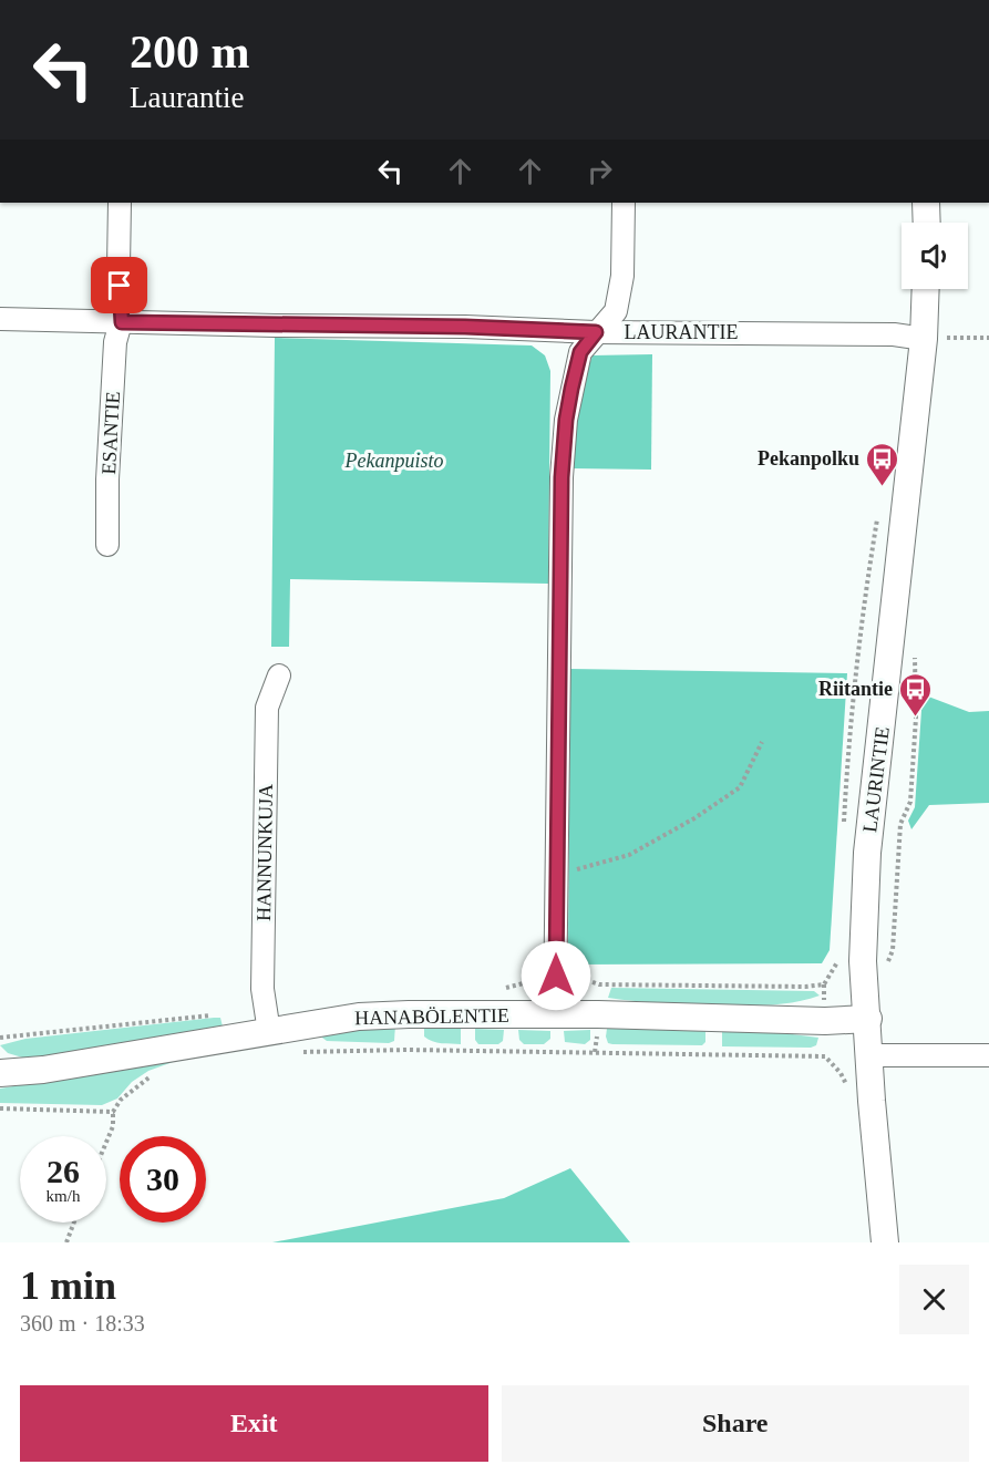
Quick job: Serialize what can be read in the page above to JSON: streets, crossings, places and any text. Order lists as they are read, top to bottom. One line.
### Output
{"streets":{"street":["LAURANTIE","ESANTIE","LAURINTIE","HANNUNKUJA","HANABÖLENTIE"]},"crossings":[["LAURANTIE","ESANTIE"],["LAURANTIE","LAURINTIE"],["LAURINTIE","HANABÖLENTIE"],["HANNUNKUJA","HANABÖLENTIE"]],"parks":["Pekanpuisto"],"places":{"bus stop":["Pekanpolku","Riitantie"]},"page":{"turn":["200 m","Laurantie"],"speed":"26 km/h","limit":"30","heading":["1 min","360 m · 18:33"],"buttons":["Exit","Share"]}}
